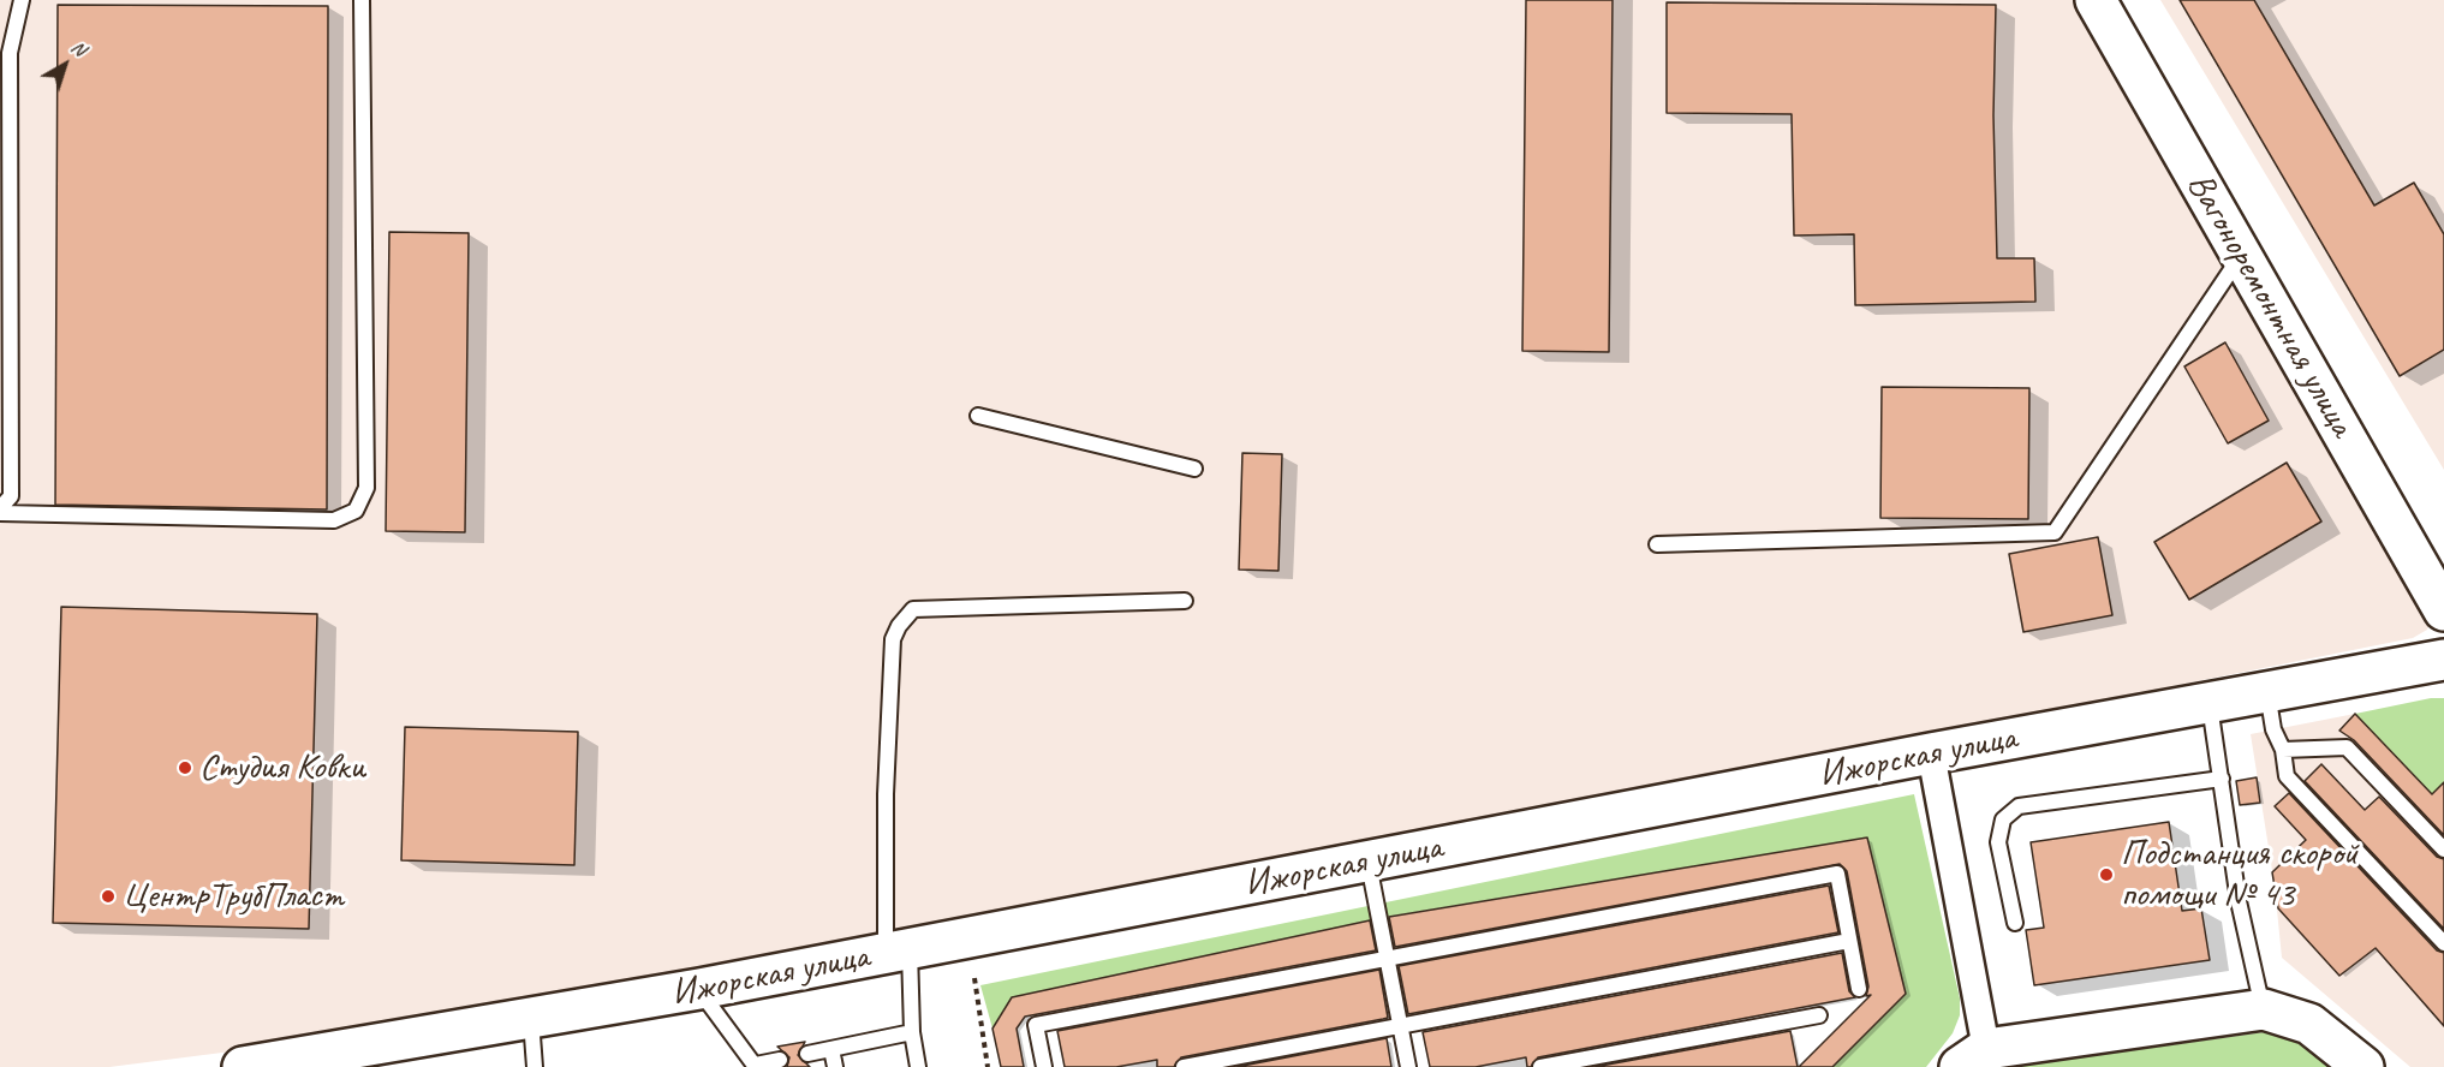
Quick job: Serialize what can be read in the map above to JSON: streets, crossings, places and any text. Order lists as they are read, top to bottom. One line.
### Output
{"streets":{"street":["Вагоноремонтная улица","Ижорская улица"]},"places":["Студия Ковки","Подстанция скорой помощи № 43","ЦентрТрубПласт"],"north":"top right"}
